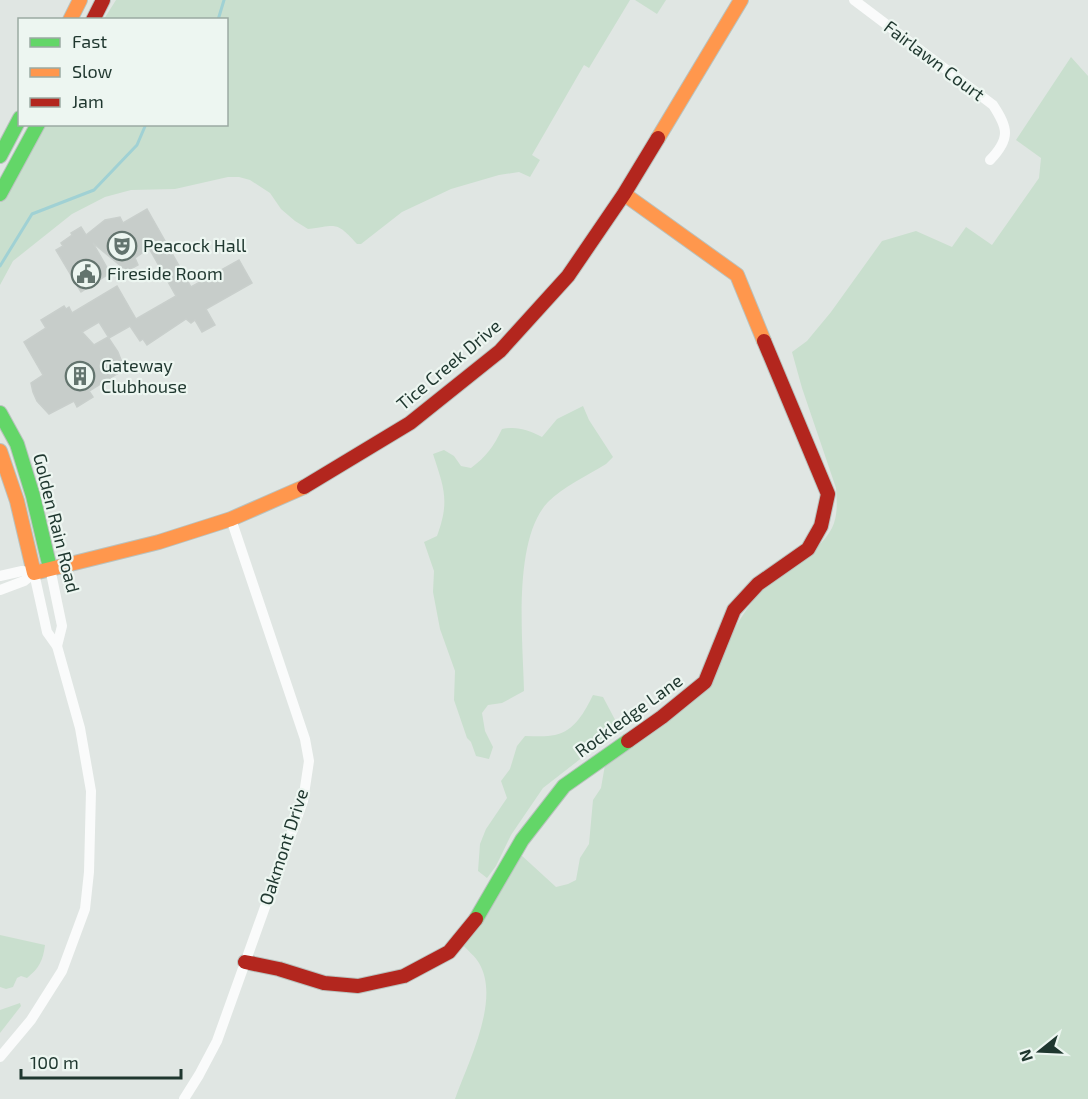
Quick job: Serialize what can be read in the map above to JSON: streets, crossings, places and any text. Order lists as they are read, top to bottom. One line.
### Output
{"streets":{"street":["Fairlawn Court","Tice Creek Drive","Golden Rain Road","Rockledge Lane","Oakmont Drive"]},"crossings":[["Tice Creek Drive","Golden Rain Road"],["Tice Creek Drive","Rockledge Lane"],["Tice Creek Drive","Oakmont Drive"],["Rockledge Lane","Oakmont Drive"]],"places":{"theatre":["Peacock Hall"],"public building":["Fireside Room"],"building":["Gateway Clubhouse"]},"legend":["Fast","Slow","Jam"],"scale_bar":"100 m","north":"left"}
